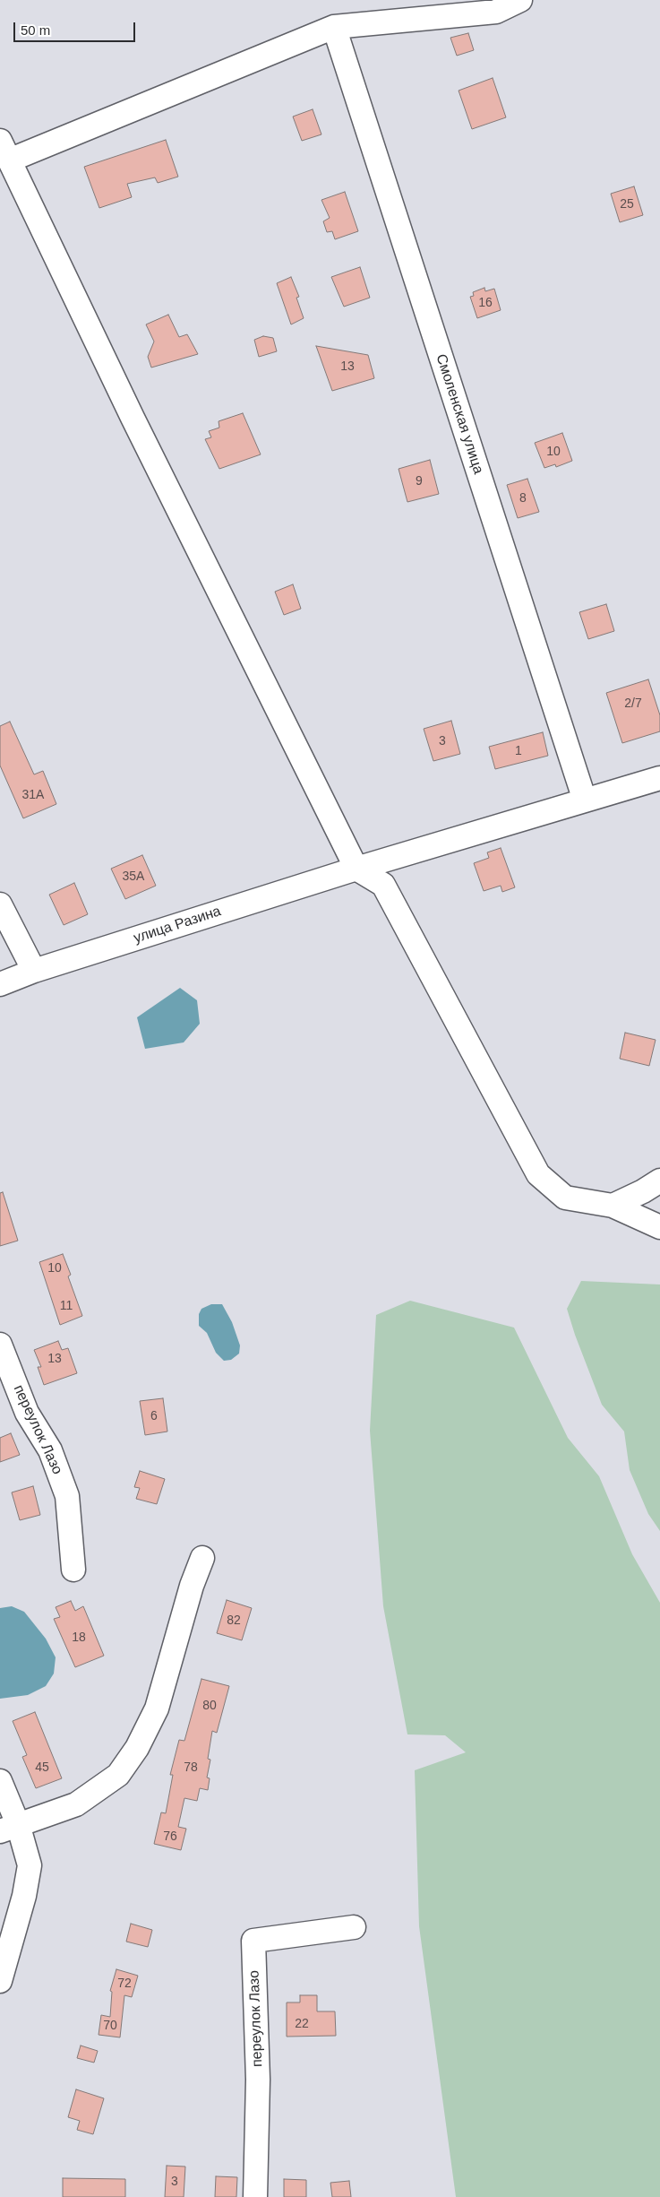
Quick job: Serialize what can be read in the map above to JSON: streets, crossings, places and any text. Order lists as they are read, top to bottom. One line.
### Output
{"streets":{"street":["Смоленская улица","улица Разина","переулок Лазо"]},"crossings":[["Смоленская улица","улица Разина"]],"house_numbers":["25","16","13","10","9","8","2/7","3","1","31А","35А","10","11","13","6","82","18","80","45","78","76","72","22","70","3"],"scale_bar":"50 m"}
